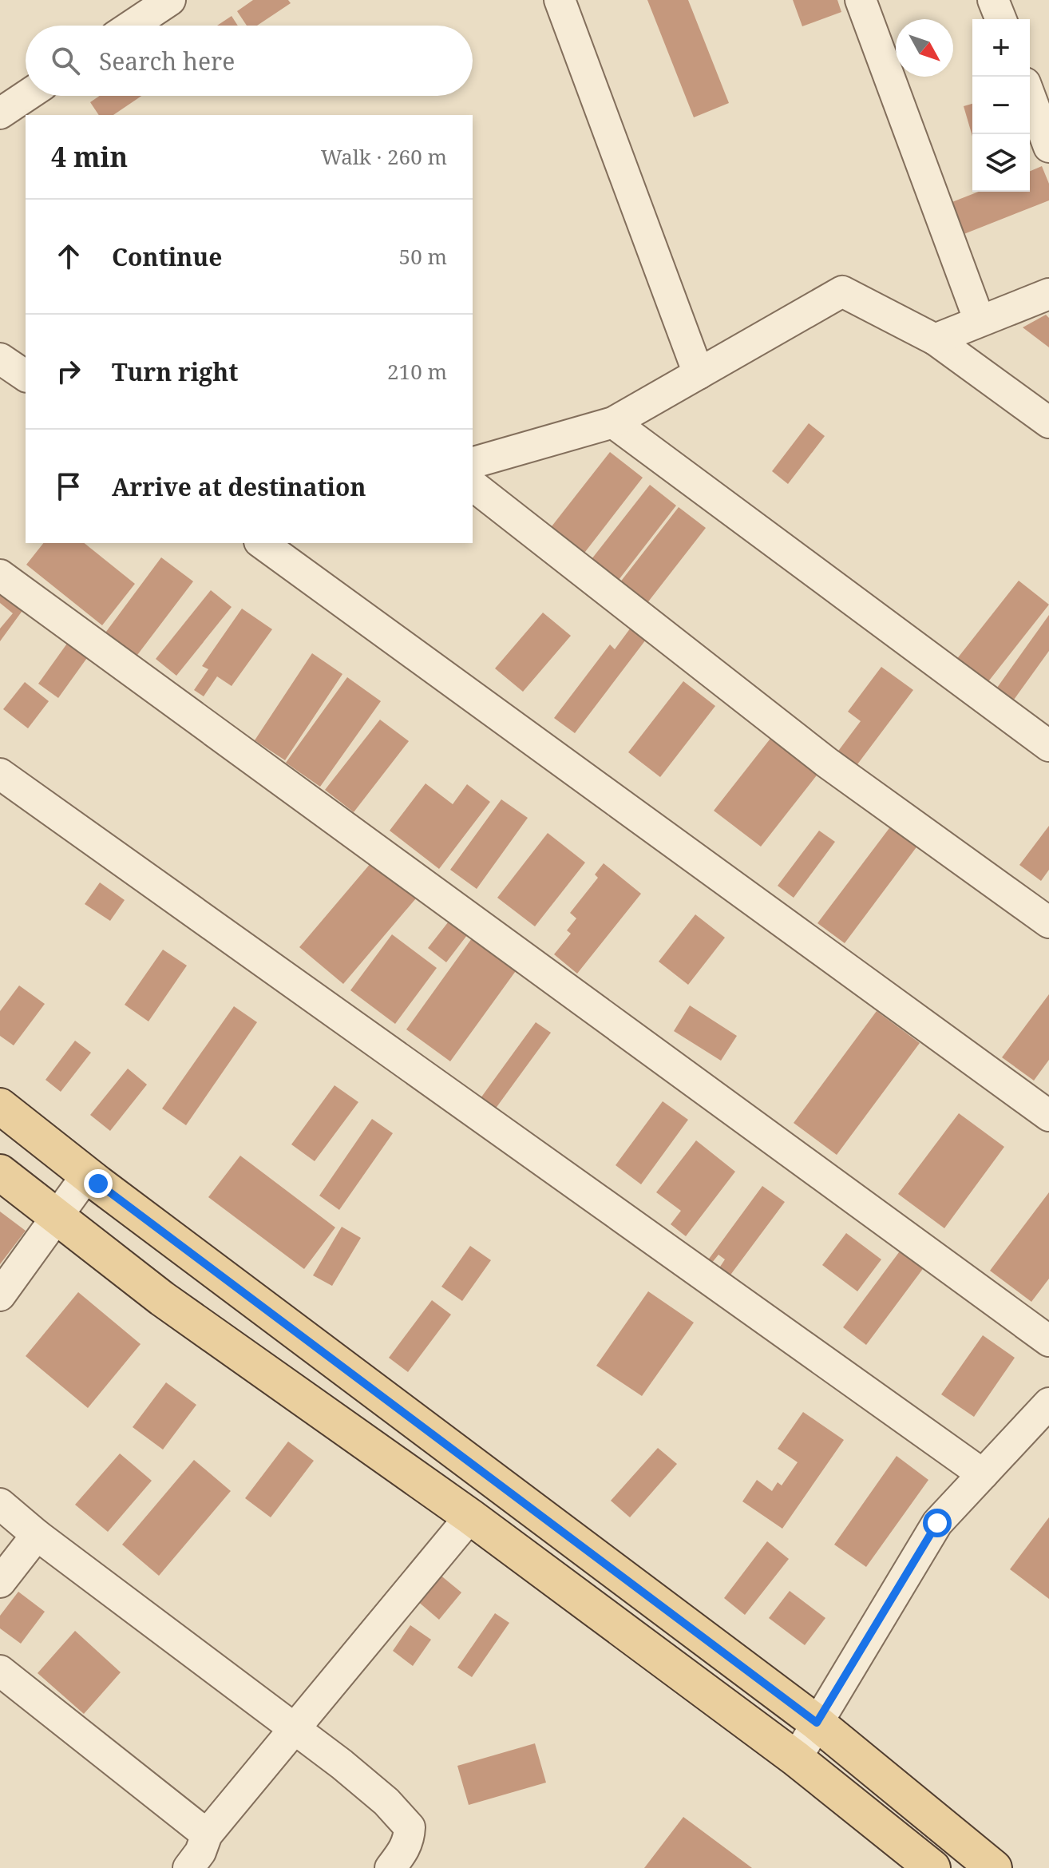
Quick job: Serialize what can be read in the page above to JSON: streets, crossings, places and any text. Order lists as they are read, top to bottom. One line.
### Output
{"north":"bottom right","page":{"map_buttons":["+","−"],"search":"Search here","heading":["4 min","Walk · 260 m"],"list":[["Continue","50 m"],["Turn right","210 m"],"Arrive at destination"]}}
